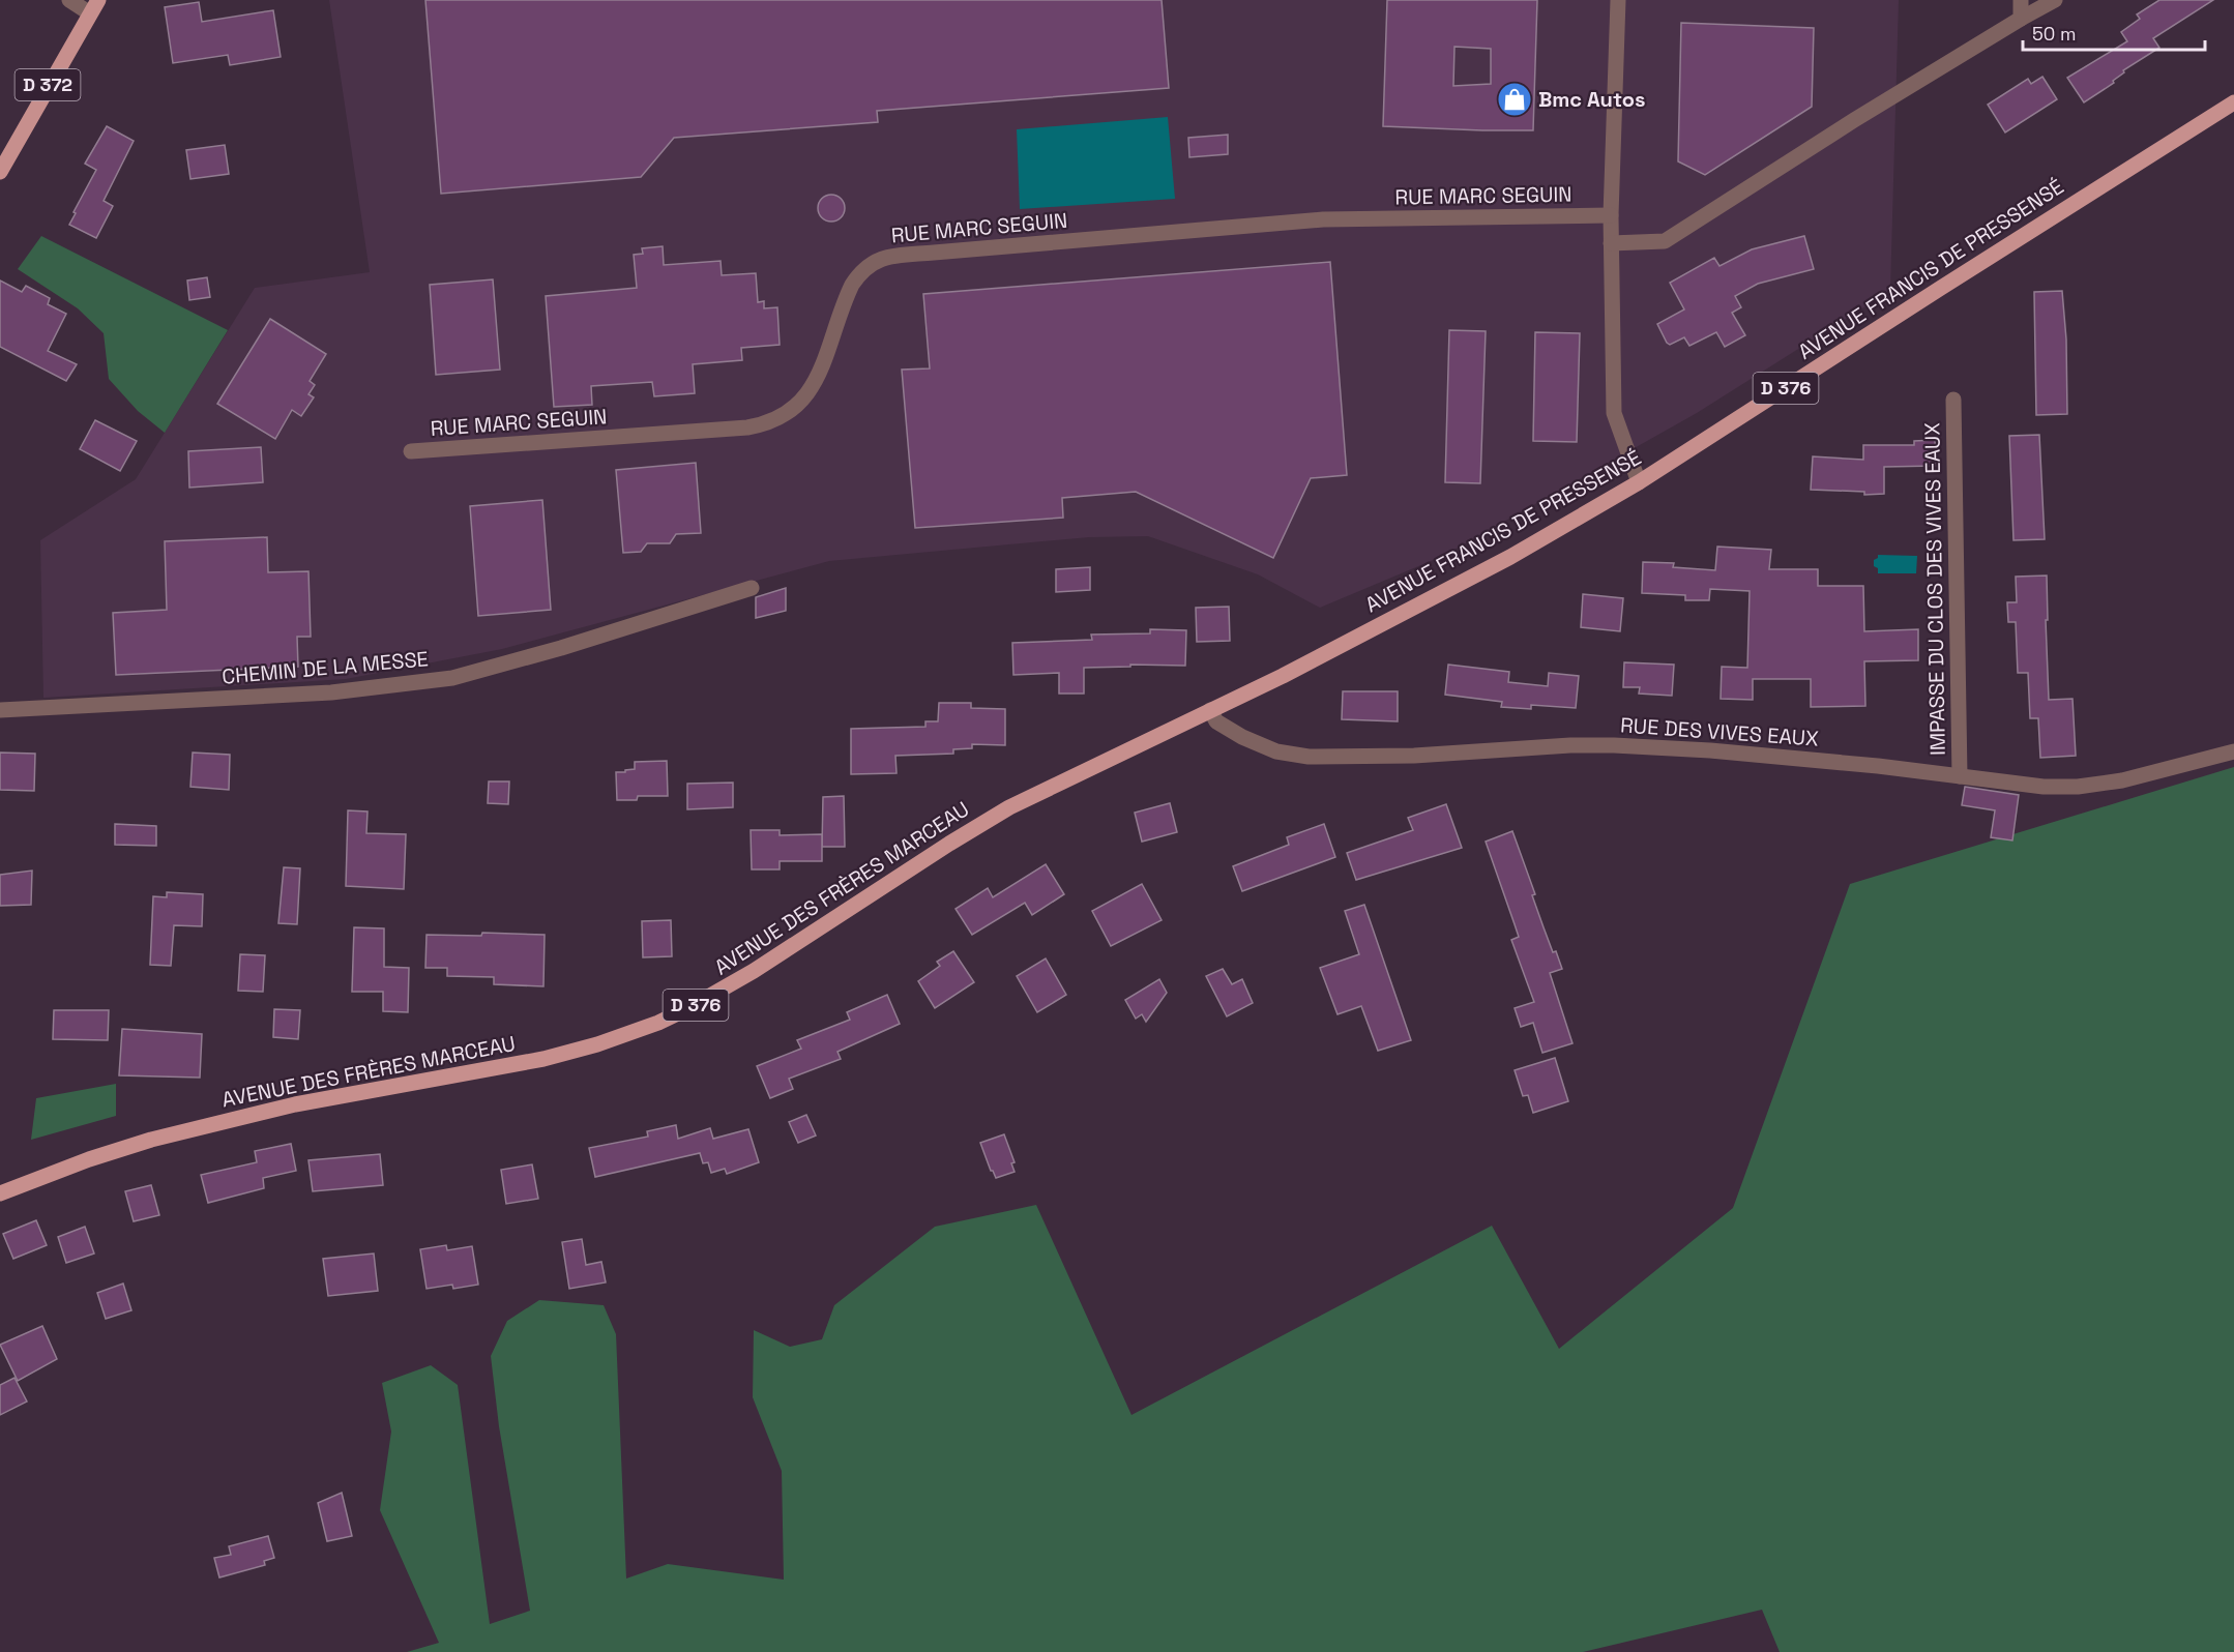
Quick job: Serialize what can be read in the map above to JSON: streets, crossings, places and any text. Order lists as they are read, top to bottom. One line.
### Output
{"streets":{"main road":["D 372","AVENUE FRANCIS DE PRESSENSÉ","D 376","AVENUE DES FRÈRES MARCEAU"],"street":["RUE MARC SEGUIN","IMPASSE DU CLOS DES VIVES EAUX","CHEMIN DE LA MESSE","RUE DES VIVES EAUX"]},"crossings":[["AVENUE FRANCIS DE PRESSENSÉ","AVENUE DES FRÈRES MARCEAU"],["IMPASSE DU CLOS DES VIVES EAUX","RUE DES VIVES EAUX"],["RUE DES VIVES EAUX","AVENUE DES FRÈRES MARCEAU"]],"places":{"shop":["Bmc Autos"]},"scale_bar":"50 m"}
